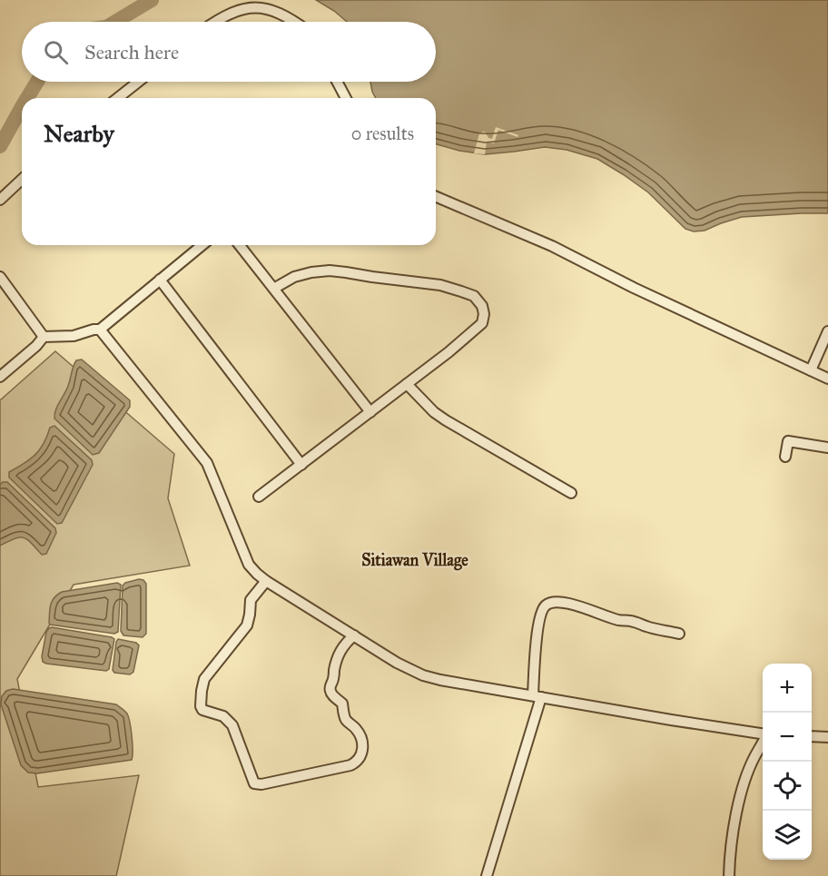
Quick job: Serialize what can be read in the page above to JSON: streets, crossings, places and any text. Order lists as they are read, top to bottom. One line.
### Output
{"districts":["Sitiawan Village"],"page":{"search":"Search here","heading":["Nearby","0 results"],"map_buttons":["+","−"]}}
